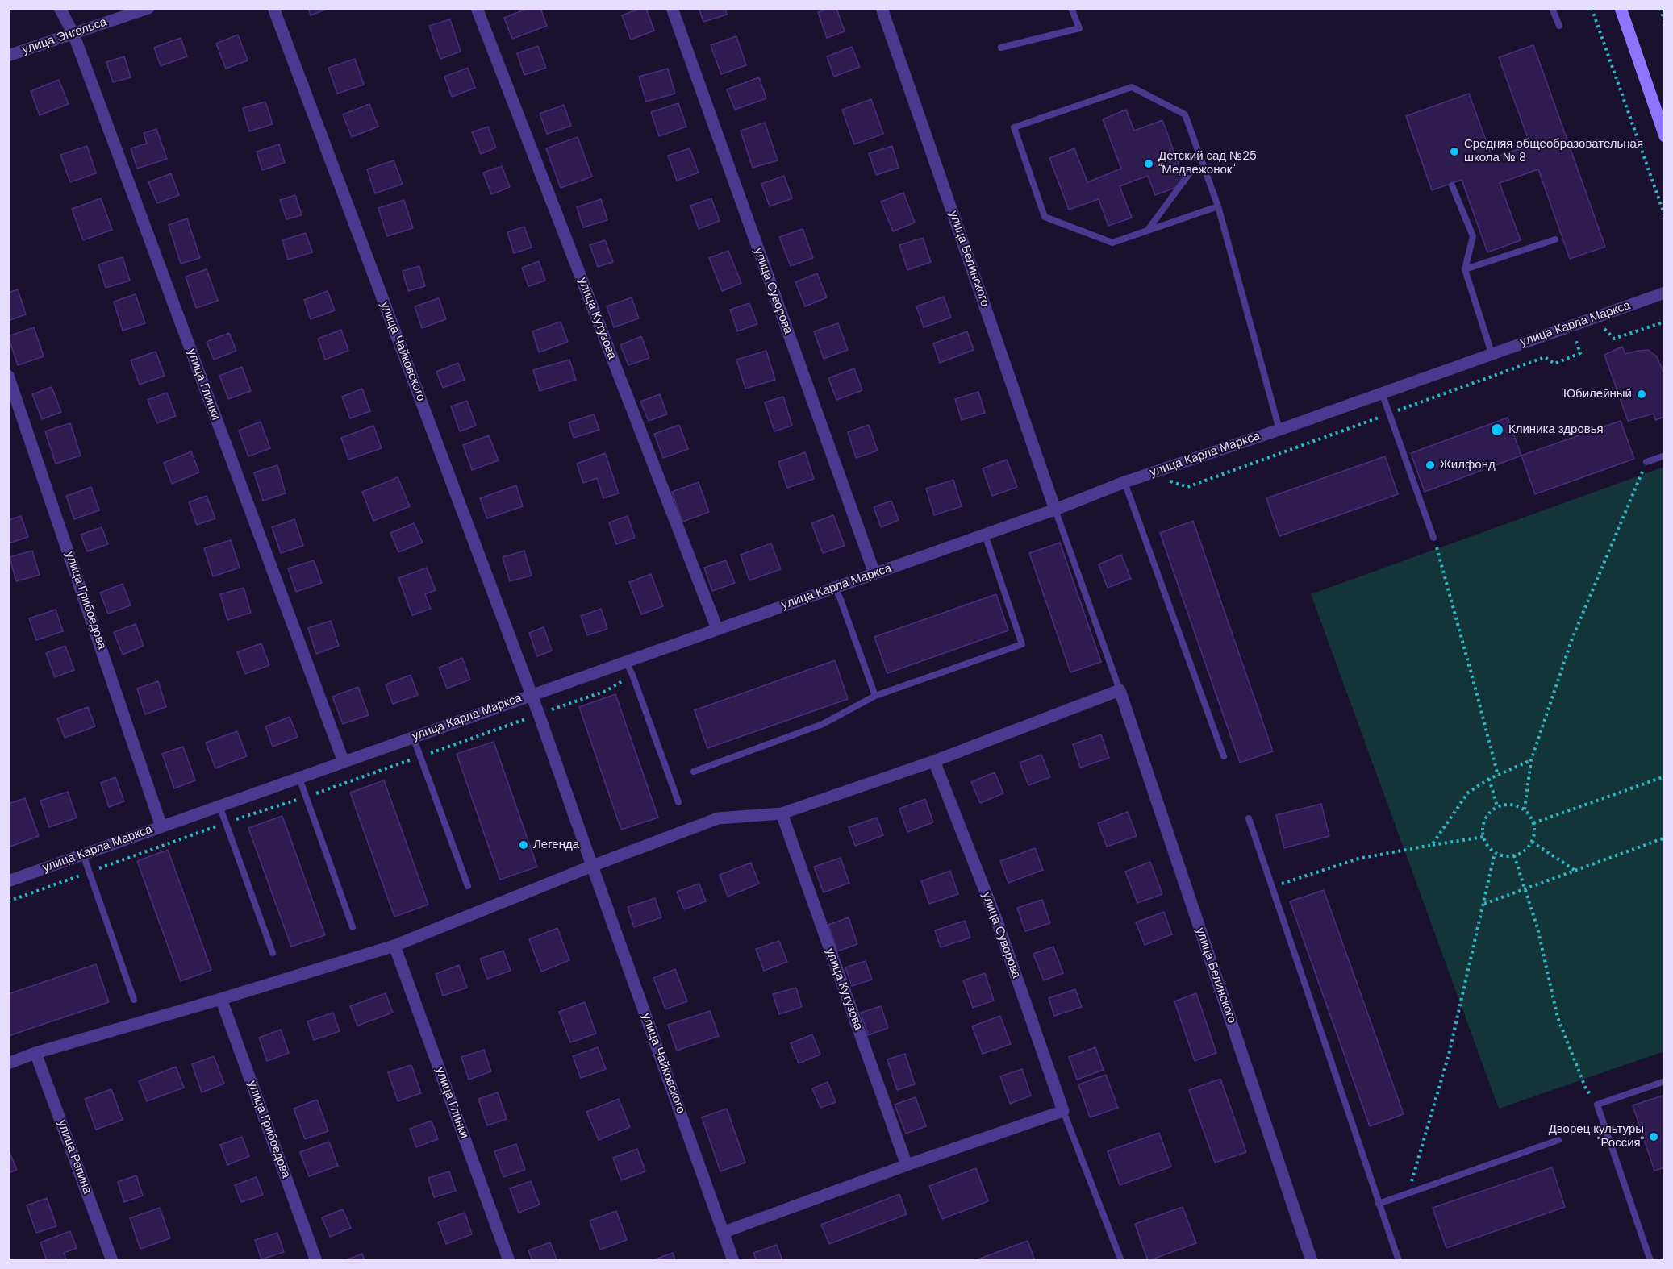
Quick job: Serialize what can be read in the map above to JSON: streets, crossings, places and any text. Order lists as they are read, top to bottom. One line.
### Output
{"streets":{"street":["улица Энгельса","улица Белинского","улица Суворова","улица Кутузова","улица Карла Маркса","улица Чайковского","улица Глинки","улица Грибоедова","улица Репина"]},"crossings":[["улица Энгельса","улица Глинки"],["улица Белинского","улица Карла Маркса"],["улица Суворова","улица Карла Маркса"],["улица Кутузова","улица Карла Маркса"],["улица Карла Маркса","улица Чайковского"],["улица Карла Маркса","улица Глинки"],["улица Карла Маркса","улица Грибоедова"]],"places":["Средняя общеобразовательная школа № 8","Детский сад №25 \"Медвежонок\"","Юбилейный","Клиника здровья","Жилфонд","Легенда","Дворец культуры \"Россия\""]}
